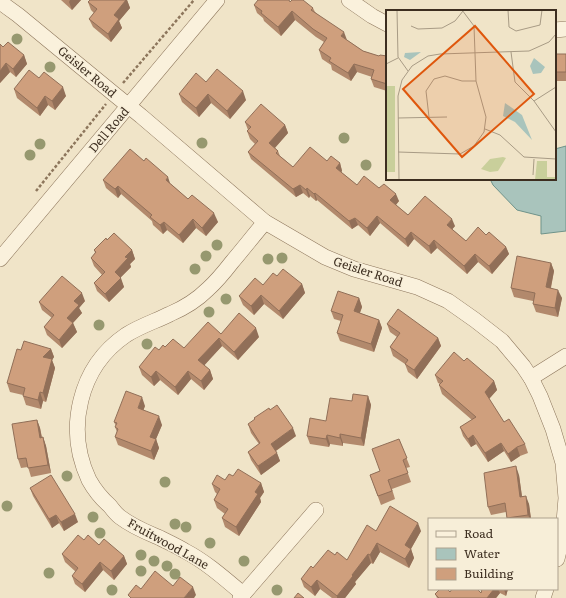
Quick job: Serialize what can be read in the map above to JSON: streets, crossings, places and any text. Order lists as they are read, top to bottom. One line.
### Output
{"streets":{"street":["Geisler Road","Dell Road","Fruitwood Lane"]},"crossings":[["Geisler Road","Dell Road"],["Geisler Road","Fruitwood Lane"]],"legend":["Road","Water","Building"]}
